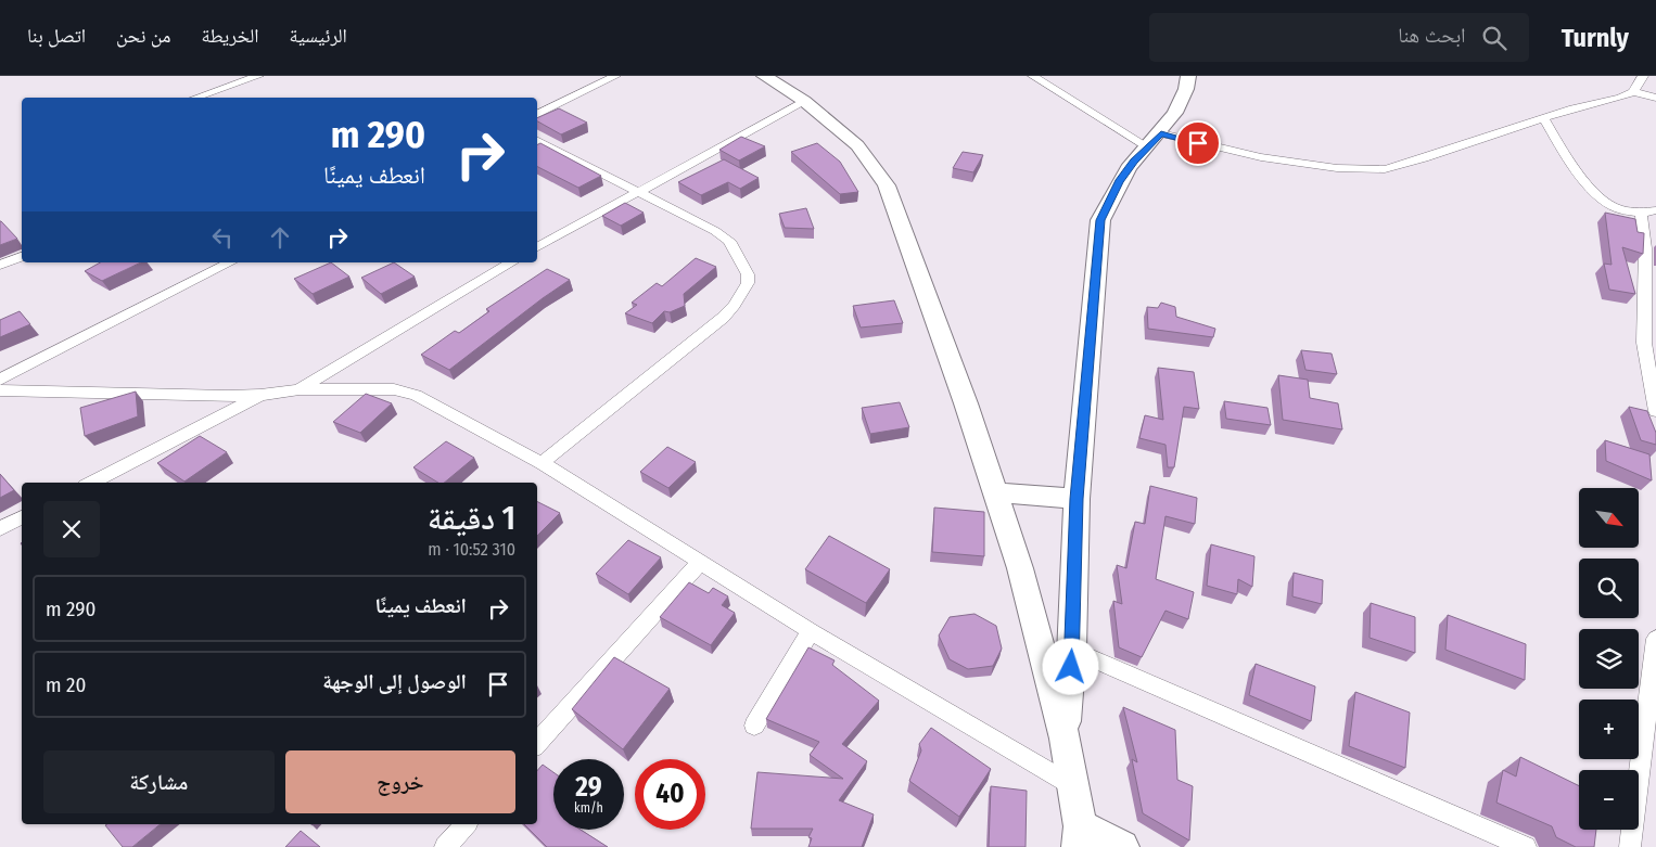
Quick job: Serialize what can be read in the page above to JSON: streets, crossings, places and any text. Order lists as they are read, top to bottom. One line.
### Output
{"north":"bottom right","page":{"header":"Turnly","search":"ابحث هنا","nav":["الرئيسية","الخريطة","من نحن","اتصل بنا"],"turn":["290 m","انعطف يمينًا"],"heading":["1 دقيقة","310 m · 10:52"],"map_buttons":["+","−"],"list":[{"name":"انعطف يمينًا","value":"290 m"},{"name":"الوصول إلى الوجهة","value":"20 m"}],"buttons":["خروج","مشاركة"],"speed":"29 km/h","limit":"40"}}
